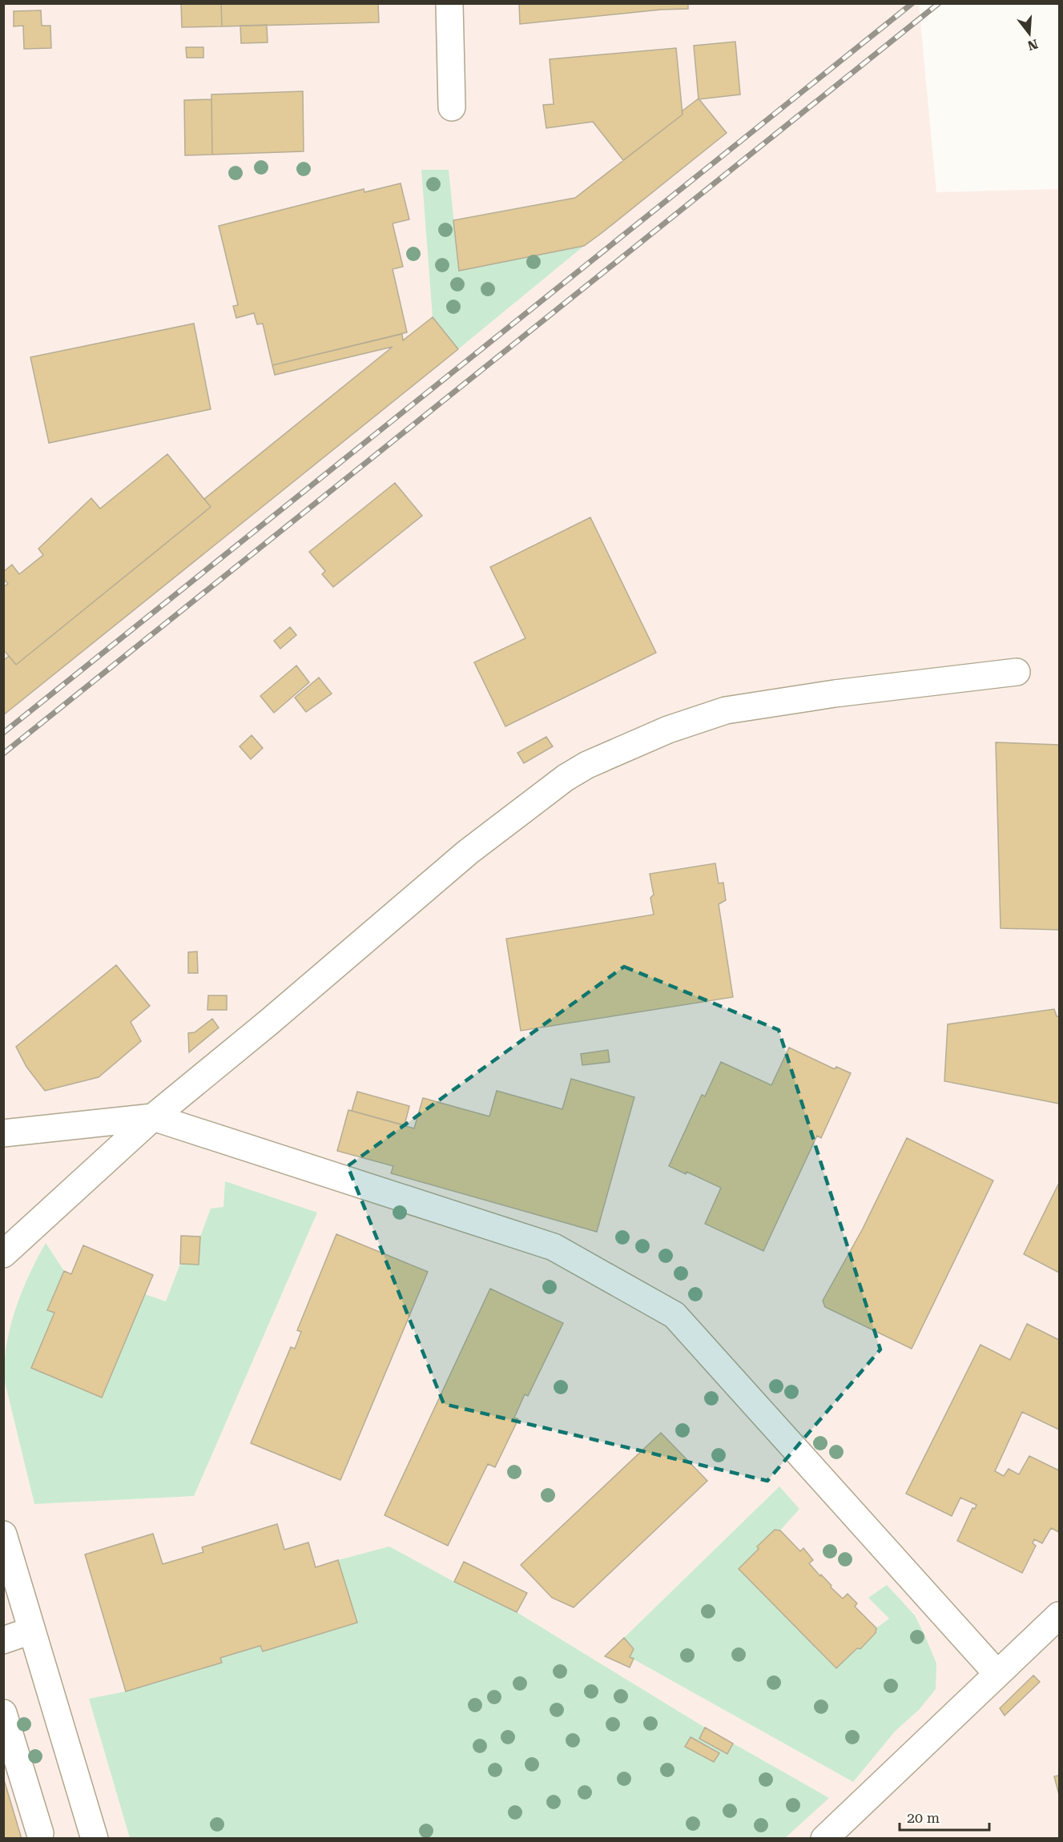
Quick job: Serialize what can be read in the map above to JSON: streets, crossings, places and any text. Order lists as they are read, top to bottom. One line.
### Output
{"scale_bar":"20 m","north":"bottom"}
